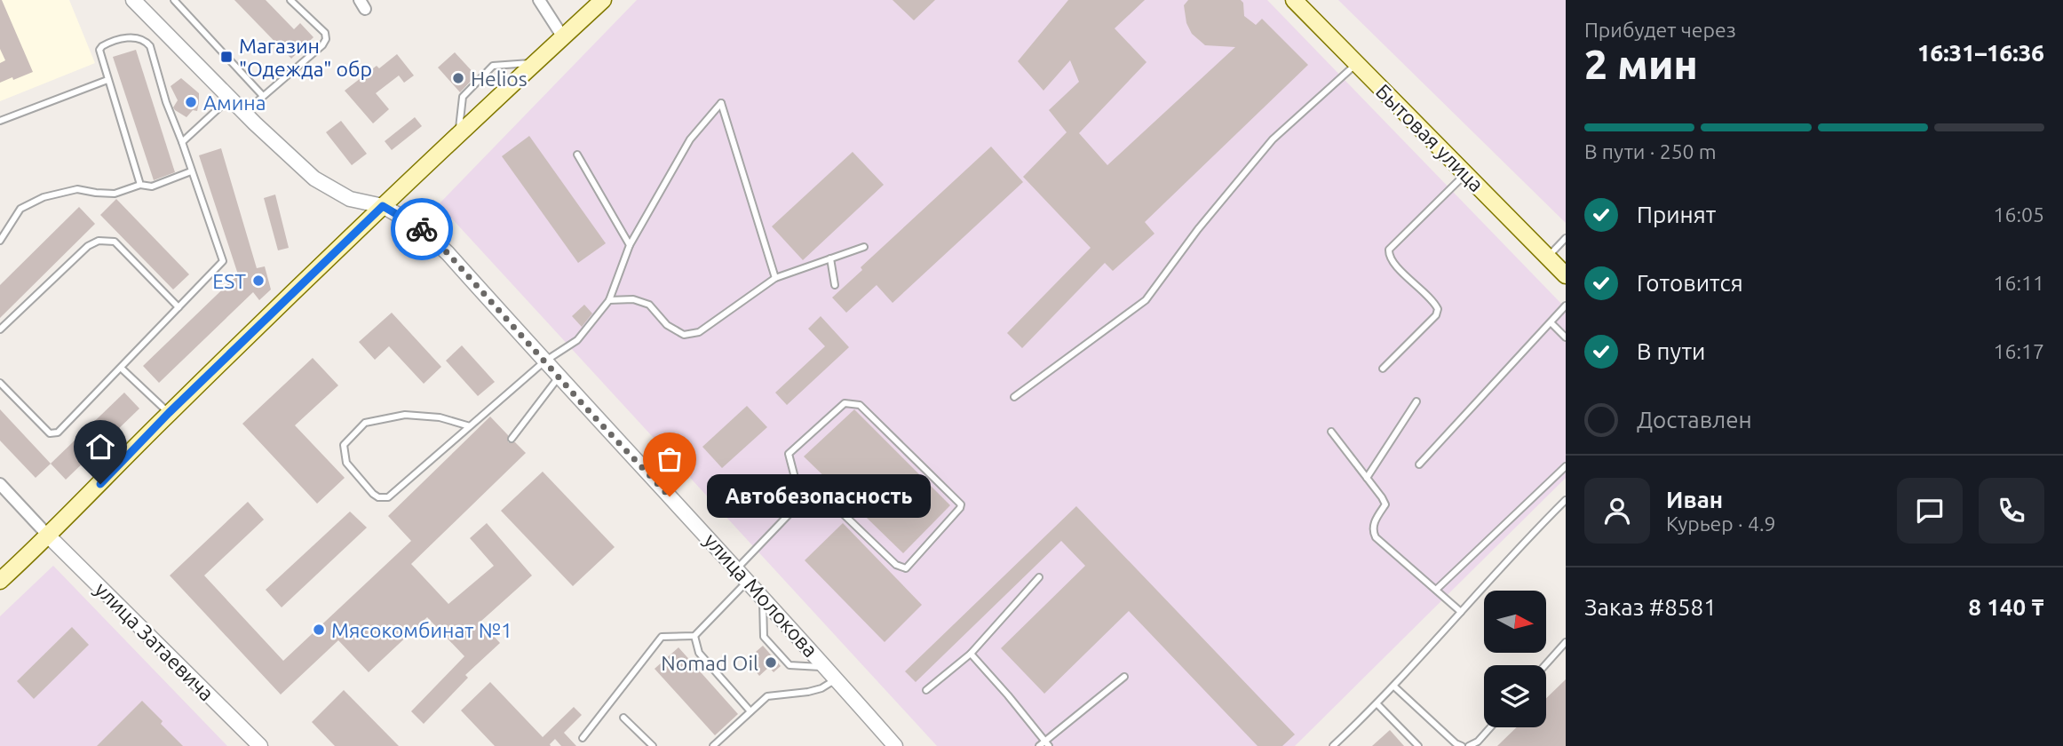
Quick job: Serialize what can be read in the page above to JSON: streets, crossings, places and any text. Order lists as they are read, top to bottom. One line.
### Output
{"streets":{"main road":["Бытовая улица"],"street":["улица Молокова","улица Затаевича"]},"places":{"transit":["Магазин \"Одежда\" обр"],"other":["Helios","Амина","EST","Автобезопасность","Мясокомбинат №1","Nomad Oil"]},"north":"right","page":{"heading":["2 мин","Прибудет через","16:31–16:36"],"panel":["Иван","Курьер · 4.9","Заказ #8581","8 140 ₸"],"bar":"В пути · 250 m","list":[["Принят","16:05"],["Готовится","16:11"],["В пути","16:17"],"Доставлен"],"bubble":"Автобезопасность"}}
